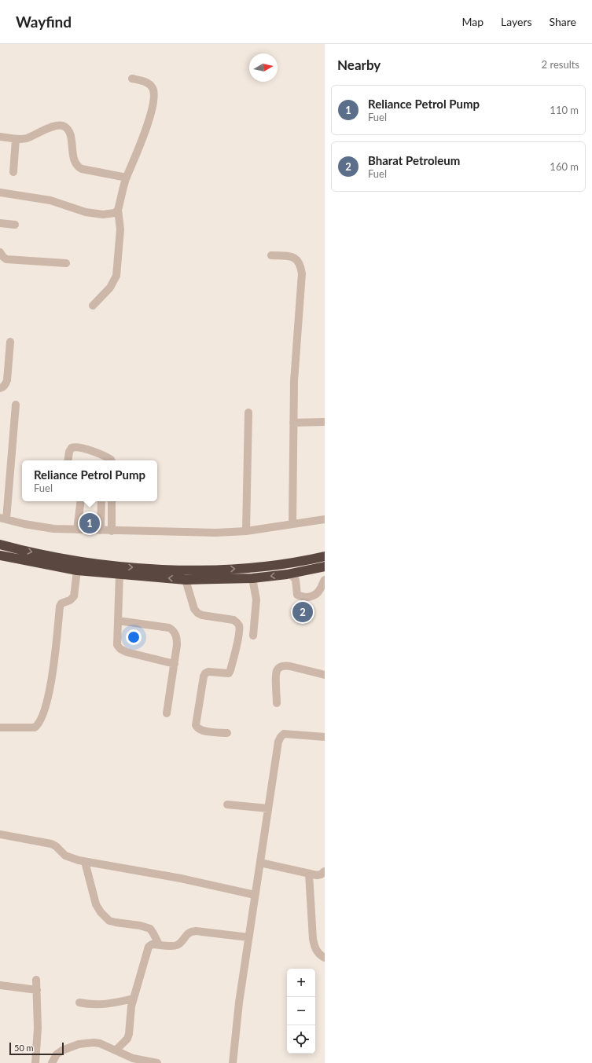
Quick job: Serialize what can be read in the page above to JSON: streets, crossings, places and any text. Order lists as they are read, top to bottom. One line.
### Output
{"scale_bar":"50 m","north":"right","page":{"header":"Wayfind","nav":["Map","Layers","Share"],"heading":["Nearby","2 results"],"list":[{"mark":"1","name":"Reliance Petrol Pump","note":"Fuel","value":"110 m"},{"mark":"2","name":"Bharat Petroleum","note":"Fuel","value":"160 m"}],"popup":["Reliance Petrol Pump","Fuel"],"pins":["1","2"],"map_buttons":["+","−"],"scale":"50 m"}}
